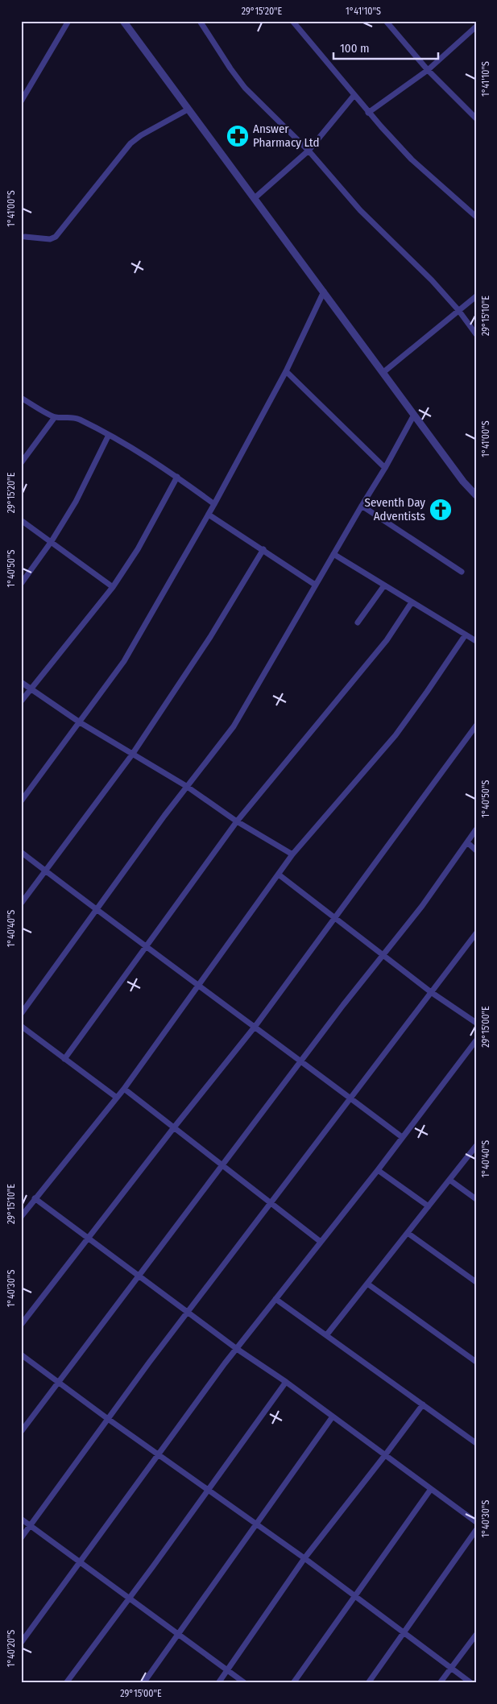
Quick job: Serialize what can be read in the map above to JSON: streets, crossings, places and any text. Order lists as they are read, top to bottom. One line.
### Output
{"places":{"pharmacy":["Answer Pharmacy Ltd"],"church":["Seventh Day Adventists"]},"scale_bar":"100 m","coordinates":["29°15'20\"E","1°41'10\"S","1°41'00\"S","29°15'10\"E","1°40'50\"S","1°40'40\"S","29°15'00\"E","1°40'30\"S","1°40'20\"S"]}
